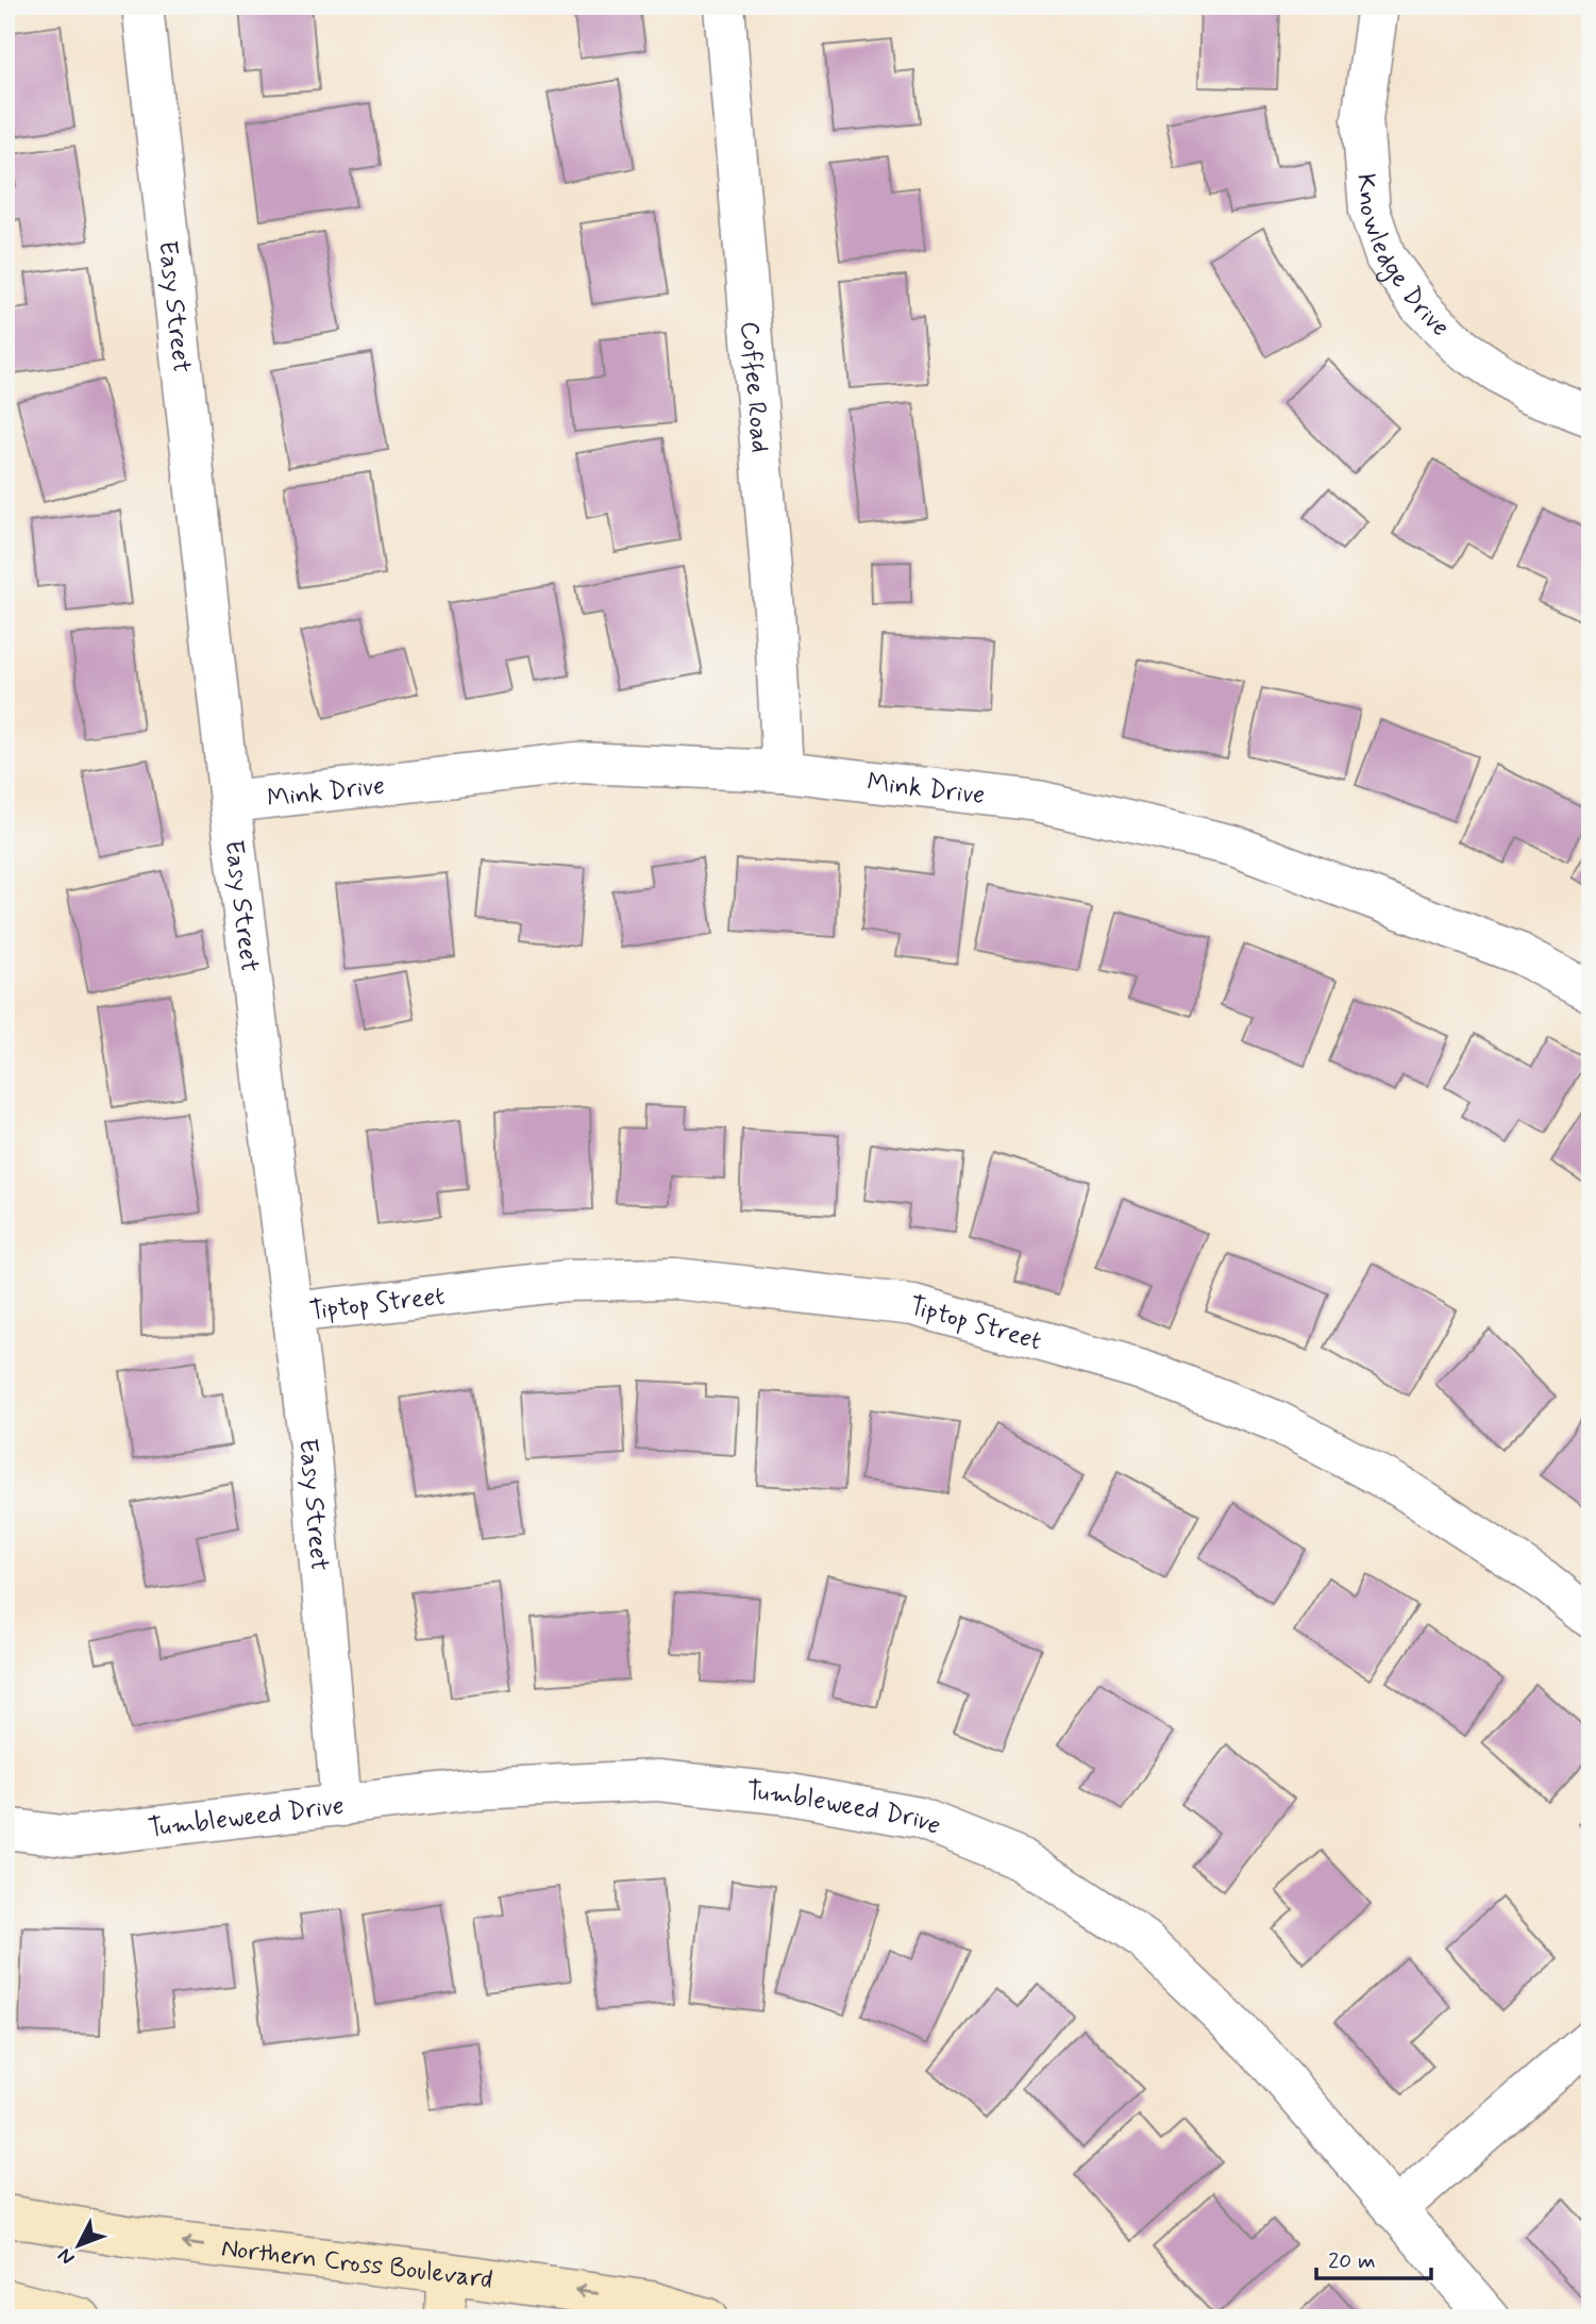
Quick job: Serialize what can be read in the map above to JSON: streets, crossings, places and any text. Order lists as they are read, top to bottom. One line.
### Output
{"streets":{"street":["Knowledge Drive","Easy Street","Coffee Road","Mink Drive","Tiptop Street","Tumbleweed Drive","Northern Cross Boulevard"]},"crossings":[["Easy Street","Mink Drive"],["Easy Street","Tiptop Street"],["Easy Street","Tumbleweed Drive"],["Coffee Road","Mink Drive"]],"one_way":["Northern Cross Boulevard"],"scale_bar":"20 m","north":"bottom left"}
